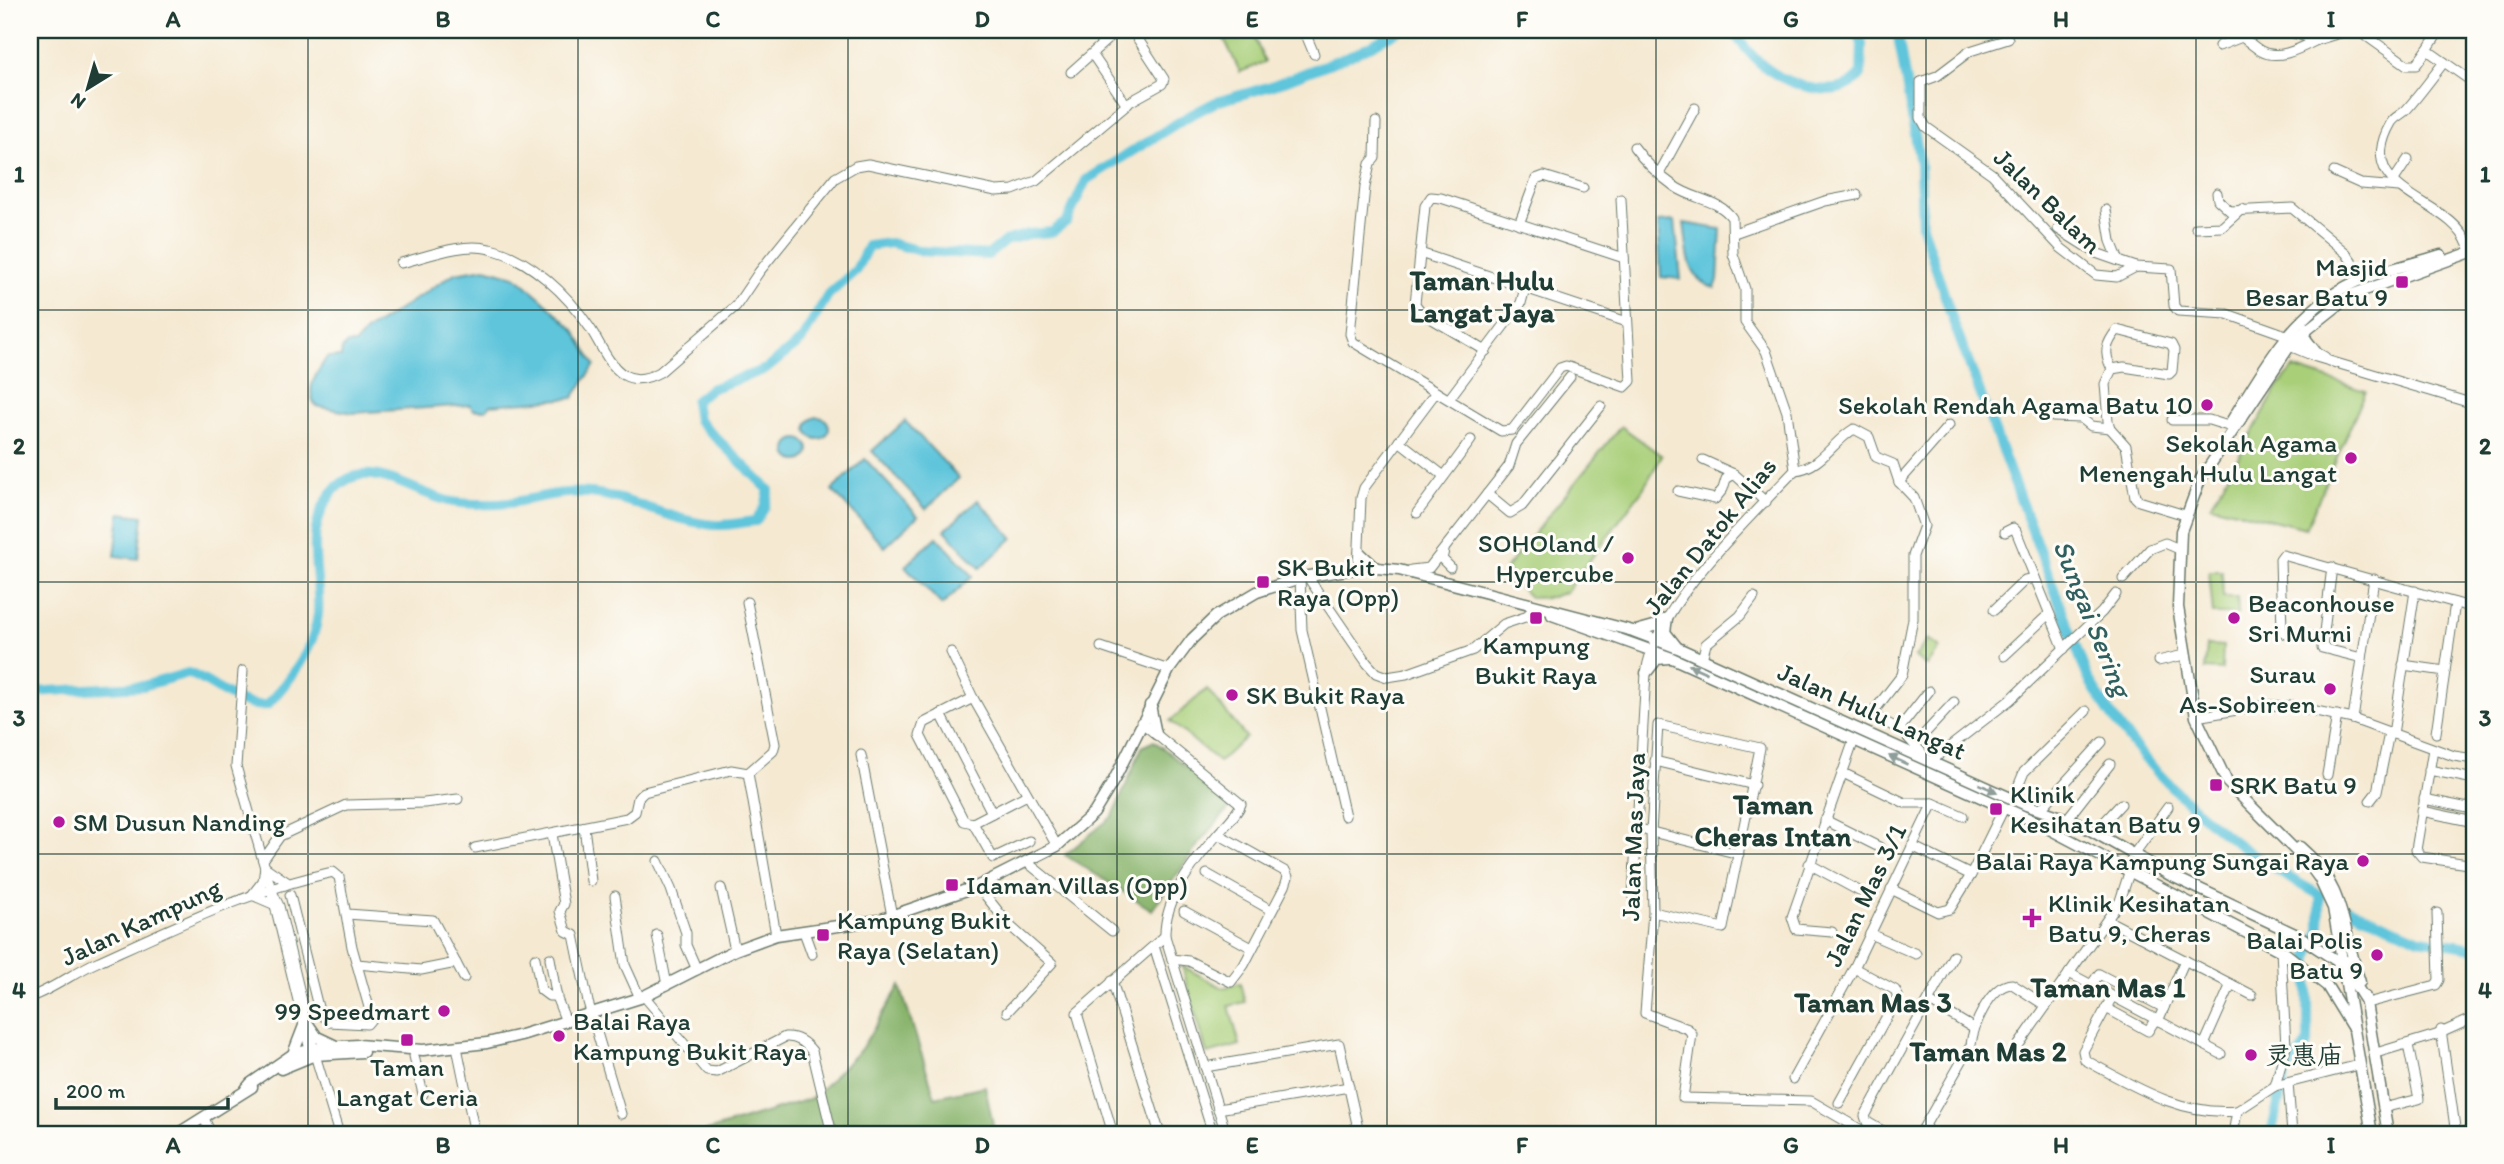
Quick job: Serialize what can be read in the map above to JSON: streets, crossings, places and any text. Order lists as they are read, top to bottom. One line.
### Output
{"streets":{"main road":["Jalan Hulu Langat"],"street":["Jalan Balam","Jalan Datok Alias","Jalan Mas Jaya","Jalan Mas 3/1","Jalan Kampung"]},"crossings":[["Jalan Datok Alias","Jalan Hulu Langat"]],"districts":["Taman Hulu Langat Jaya","Taman Cheras Intan","Taman Mas 1","Taman Mas 3","Taman Mas 2"],"water":["Sungai Sering"],"places":{"transit":["Masjid Besar Batu 9","SK Bukit Raya (Opp)","Kampung Bukit Raya","SRK Batu 9","Klinik Kesihatan Batu 9","Idaman Villas (Opp)","Kampung Bukit Raya (Selatan)","Taman Langat Ceria"],"other":["Sekolah Rendah Agama Batu 10","Sekolah Agama Menengah Hulu Langat","SOHOland / Hypercube","Beaconhouse Sri Murni","Surau As-Sobireen","SK Bukit Raya","SM Dusun Nanding","Balai Raya Kampung Sungai Raya","Balai Polis Batu 9","99 Speedmart","Balai Raya Kampung Bukit Raya","灵惠庙"],"health":["Klinik Kesihatan Batu 9, Cheras"]},"scale_bar":"200 m","north":"bottom left","grid":{"columns":["A","B","C","D","E","F","G","H","I"],"rows":["1","2","3","4"]}}
